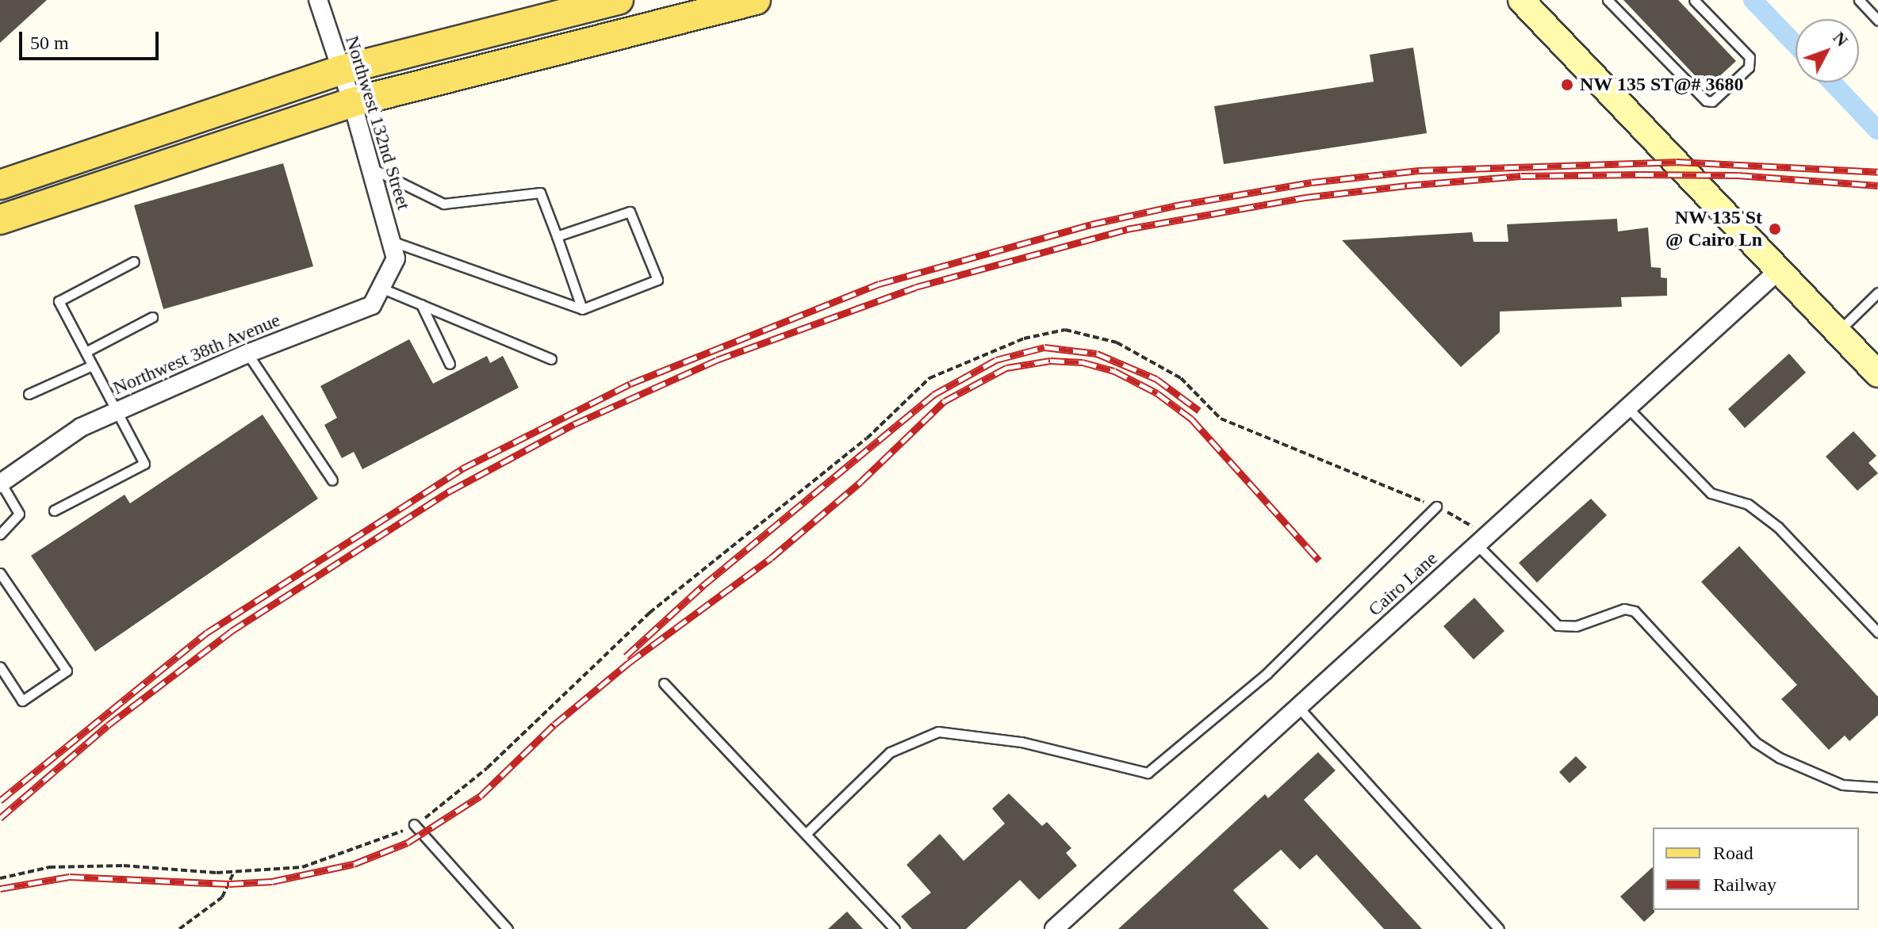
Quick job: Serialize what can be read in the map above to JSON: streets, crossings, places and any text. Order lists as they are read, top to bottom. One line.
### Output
{"streets":{"street":["Northwest 132nd Street","Northwest 38th Avenue","Cairo Lane"]},"crossings":[["Northwest 132nd Street","Northwest 38th Avenue"]],"places":["NW 135 ST@# 3680","NW 135 St @ Cairo Ln"],"legend":["Road","Railway"],"scale_bar":"50 m","north":"top right"}
